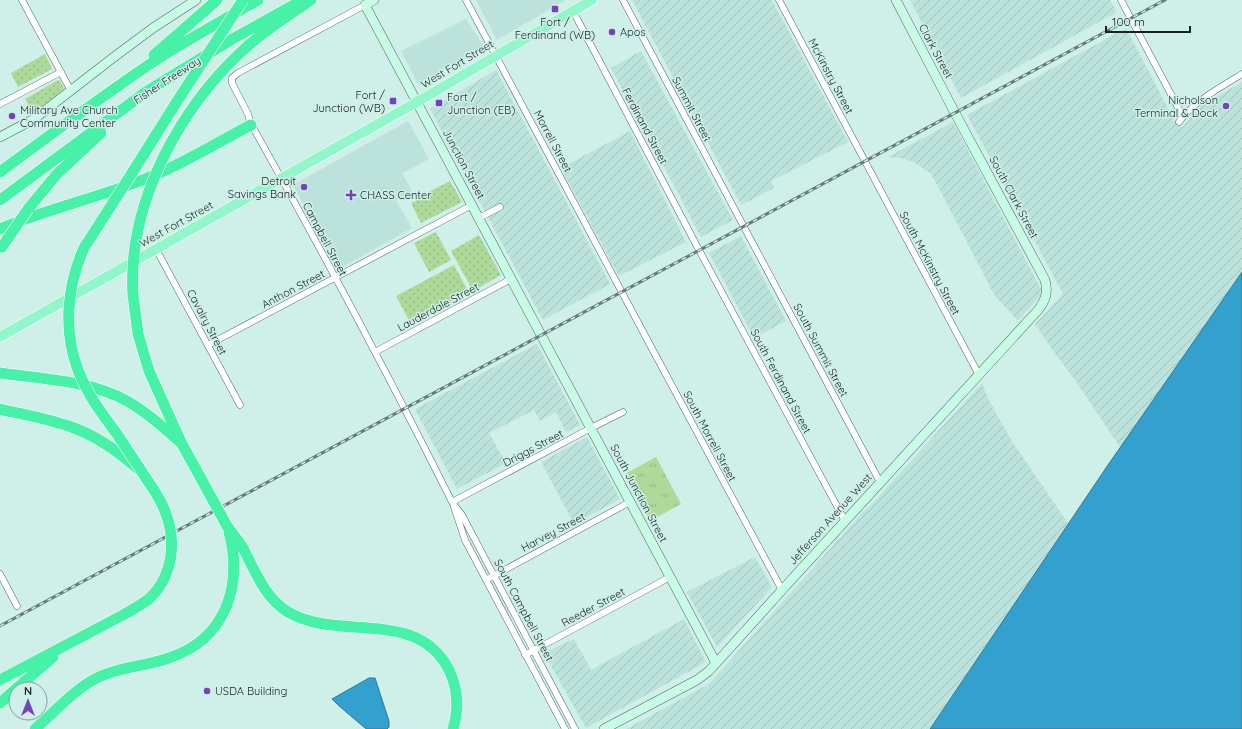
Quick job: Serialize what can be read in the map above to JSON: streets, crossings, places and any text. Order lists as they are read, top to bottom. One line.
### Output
{"streets":{"highway":["Fisher Freeway"],"main road":["Clark Street","West Fort Street","Junction Street","South Clark Street","South Junction Street","Jefferson Avenue West"],"street":["McKinstry Street","Summit Street","Ferdinand Street","Morrell Street","Campbell Street","South McKinstry Street","Anthon Street","Lauderdale Street","Cavalry Street","South Summit Street","South Ferdinand Street","South Morrell Street","Driggs Street","Harvey Street","Reeder Street","South Campbell Street"]},"crossings":[["Clark Street","South Clark Street"],["West Fort Street","Ferdinand Street"],["West Fort Street","Morrell Street"],["West Fort Street","Junction Street"],["West Fort Street","Campbell Street"],["West Fort Street","Cavalry Street"],["McKinstry Street","South McKinstry Street"],["Summit Street","South Summit Street"],["Ferdinand Street","South Ferdinand Street"],["Morrell Street","South Morrell Street"],["Junction Street","Campbell Street"],["Junction Street","Anthon Street"],["Junction Street","Lauderdale Street"],["Junction Street","South Junction Street"],["South Clark Street","Jefferson Avenue West"],["Campbell Street","Anthon Street"],["Campbell Street","Lauderdale Street"],["Campbell Street","South Campbell Street"],["South McKinstry Street","Jefferson Avenue West"],["Anthon Street","Cavalry Street"],["South Summit Street","Jefferson Avenue West"],["South Ferdinand Street","Jefferson Avenue West"],["South Morrell Street","Jefferson Avenue West"],["Driggs Street","South Junction Street"],["Driggs Street","South Campbell Street"],["South Junction Street","Jefferson Avenue West"],["South Junction Street","Harvey Street"],["South Junction Street","Reeder Street"],["Harvey Street","South Campbell Street"],["Reeder Street","South Campbell Street"]],"places":{"transit":["Fort / Ferdinand (WB)","Fort / Junction (WB)","Fort / Junction (EB)"],"other":["Apos","Nicholson Terminal & Dock","Military Ave Church Community Center","Detroit Savings Bank","USDA Building"],"health":["CHASS Center"]},"scale_bar":"100 m","north":"top"}
